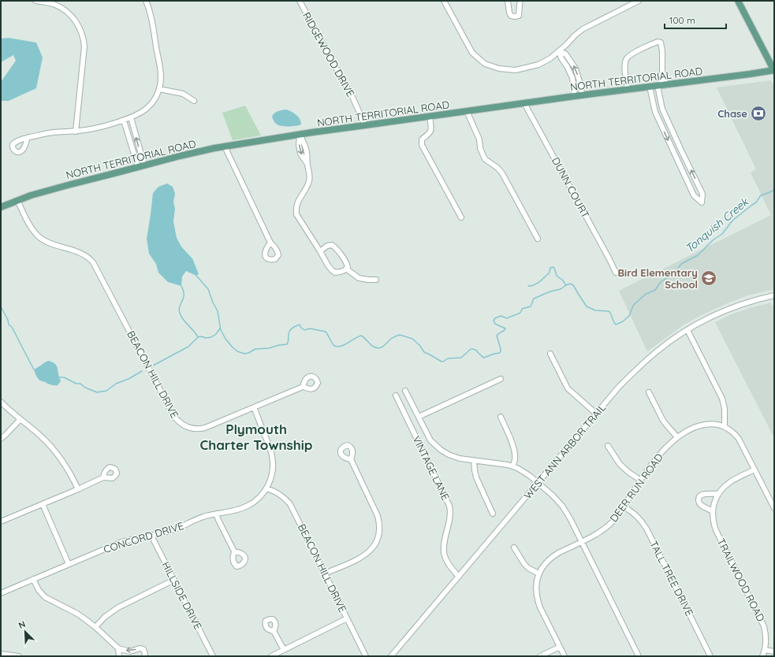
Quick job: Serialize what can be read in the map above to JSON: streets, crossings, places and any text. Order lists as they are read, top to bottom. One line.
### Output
{"streets":{"main road":["NORTH TERRITORIAL ROAD"],"street":["RIDGEWOOD DRIVE","DUNN COURT","BEACON HILL DRIVE","WEST ANN ARBOR TRAIL","VINTAGE LANE","DEER RUN ROAD","CONCORD DRIVE","TALL TREE DRIVE","TRAILWOOD ROAD","HILLSIDE DRIVE"]},"crossings":[["RIDGEWOOD DRIVE","NORTH TERRITORIAL ROAD"],["NORTH TERRITORIAL ROAD","DUNN COURT"],["NORTH TERRITORIAL ROAD","BEACON HILL DRIVE"],["BEACON HILL DRIVE","CONCORD DRIVE"],["WEST ANN ARBOR TRAIL","VINTAGE LANE"],["DEER RUN ROAD","TALL TREE DRIVE"],["CONCORD DRIVE","HILLSIDE DRIVE"]],"districts":["Plymouth Charter Township"],"water":["Tonquish Creek"],"places":{"bank":["Chase"],"school or university":["Bird Elementary School"]},"scale_bar":"100 m","north":"top left"}
